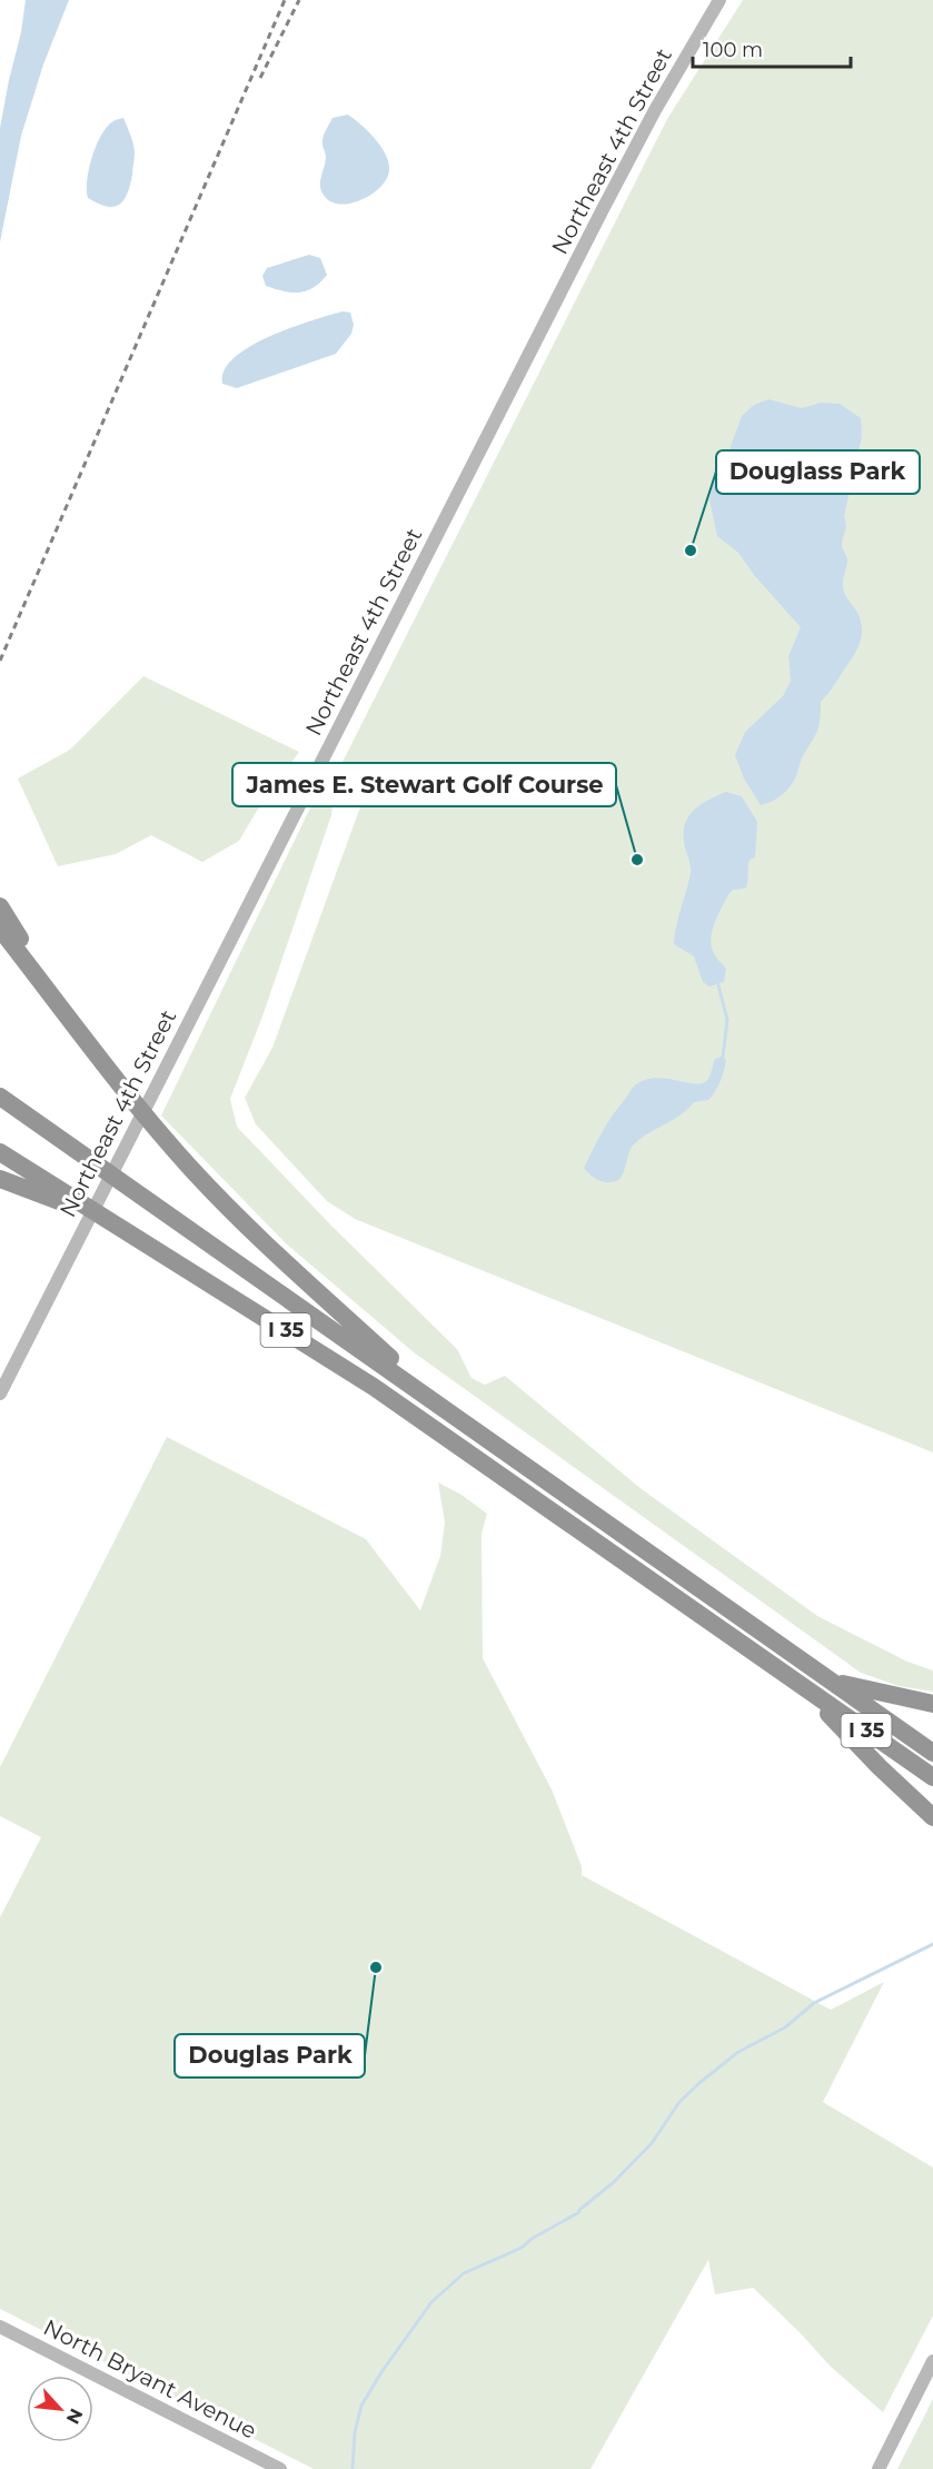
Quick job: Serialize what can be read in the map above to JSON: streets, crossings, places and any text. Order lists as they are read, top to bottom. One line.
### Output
{"streets":{"highway":["I 35"],"street":["Northeast 4th Street","North Bryant Avenue"]},"places":["Douglass Park","James E. Stewart Golf Course","Douglas Park"],"scale_bar":"100 m","north":"bottom right"}
